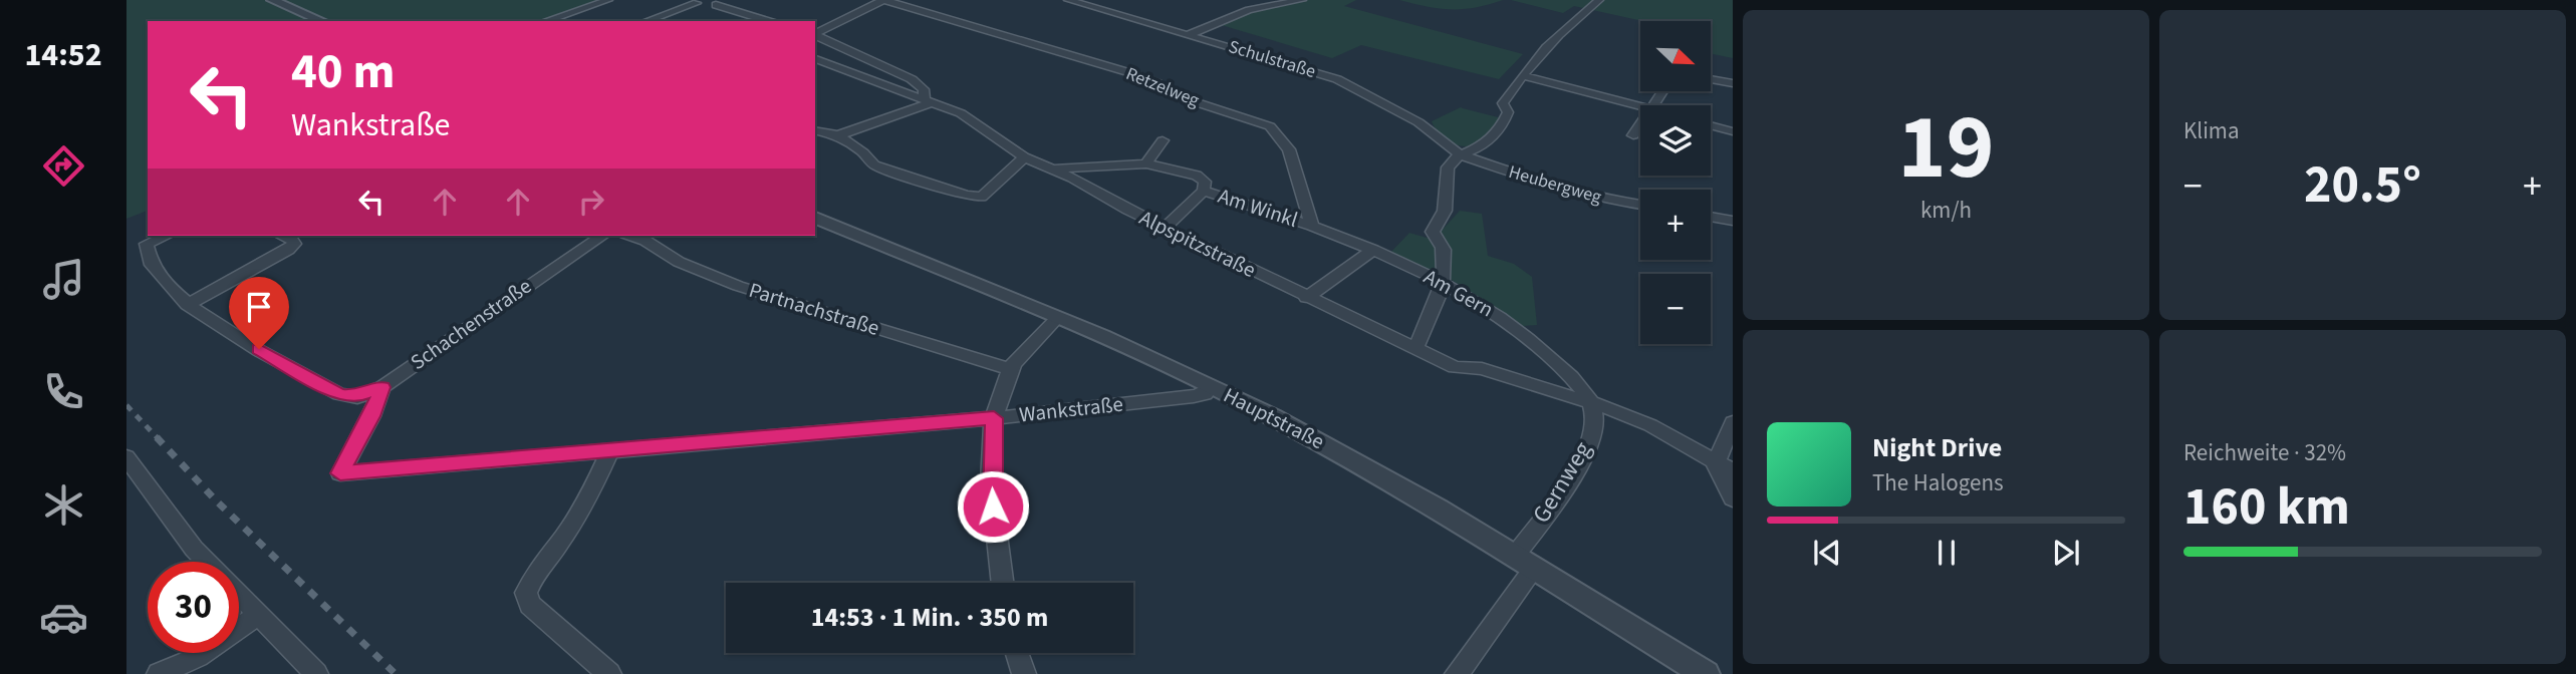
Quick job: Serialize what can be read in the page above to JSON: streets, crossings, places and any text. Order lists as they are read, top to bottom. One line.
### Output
{"streets":{"street":["Schulstraße","Retzelweg","Heubergweg","Am Winkl","Alpspitzstraße","Am Gern","Partnachstraße","Schachenstraße","Wankstraße","Hauptstraße","Gernweg"]},"crossings":[["Schulstraße","Heubergweg"],["Retzelweg","Am Winkl"],["Am Winkl","Alpspitzstraße"],["Alpspitzstraße","Am Gern"],["Alpspitzstraße","Gernweg"],["Am Gern","Gernweg"],["Schachenstraße","Wankstraße"],["Wankstraße","Hauptstraße"],["Hauptstraße","Gernweg"]],"north":"bottom right","page":{"tabs":"14:52","tile":[["19","km/h"],"Klima",["Reichweite · 32%","160 km"]],"map_buttons":["+","−"],"turn":["40 m","Wankstraße"],"heat":["−","20.5°","+"],"song":["Night Drive","The Halogens"],"limit":"30","trip":"14:53 · 1 Min. · 350 m"}}
